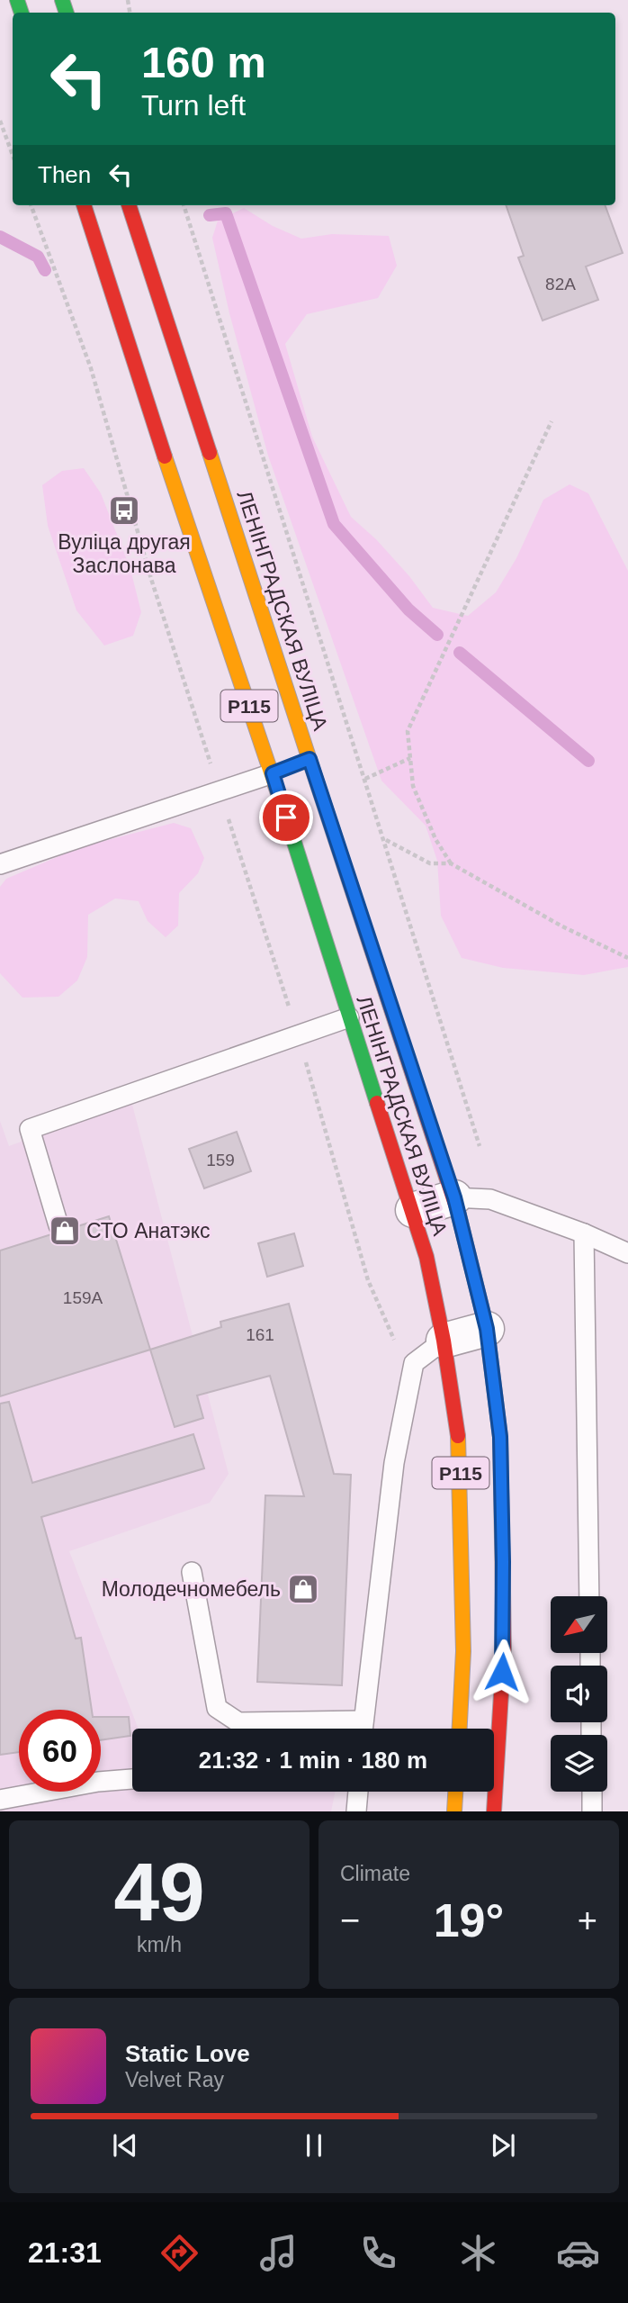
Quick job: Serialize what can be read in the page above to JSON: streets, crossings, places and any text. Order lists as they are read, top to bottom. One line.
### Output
{"streets":{"main road":["ЛЕНІНГРАДСКАЯ ВУЛІЦА","Р115"]},"places":{"bus stop":["Вуліца другая Заслонава"],"shop":["СТО Анатэкс","Молодечномебель"]},"house_numbers":["82А","159","159А","161"],"north":"bottom left","page":{"turn":["160 m","Turn left"],"then":"Then","limit":"60","trip":"21:32 · 1 min · 180 m","tile":[["49","km/h"],"Climate"],"heat":["−","19°","+"],"song":["Static Love","Velvet Ray"],"tabs":"21:31"}}
